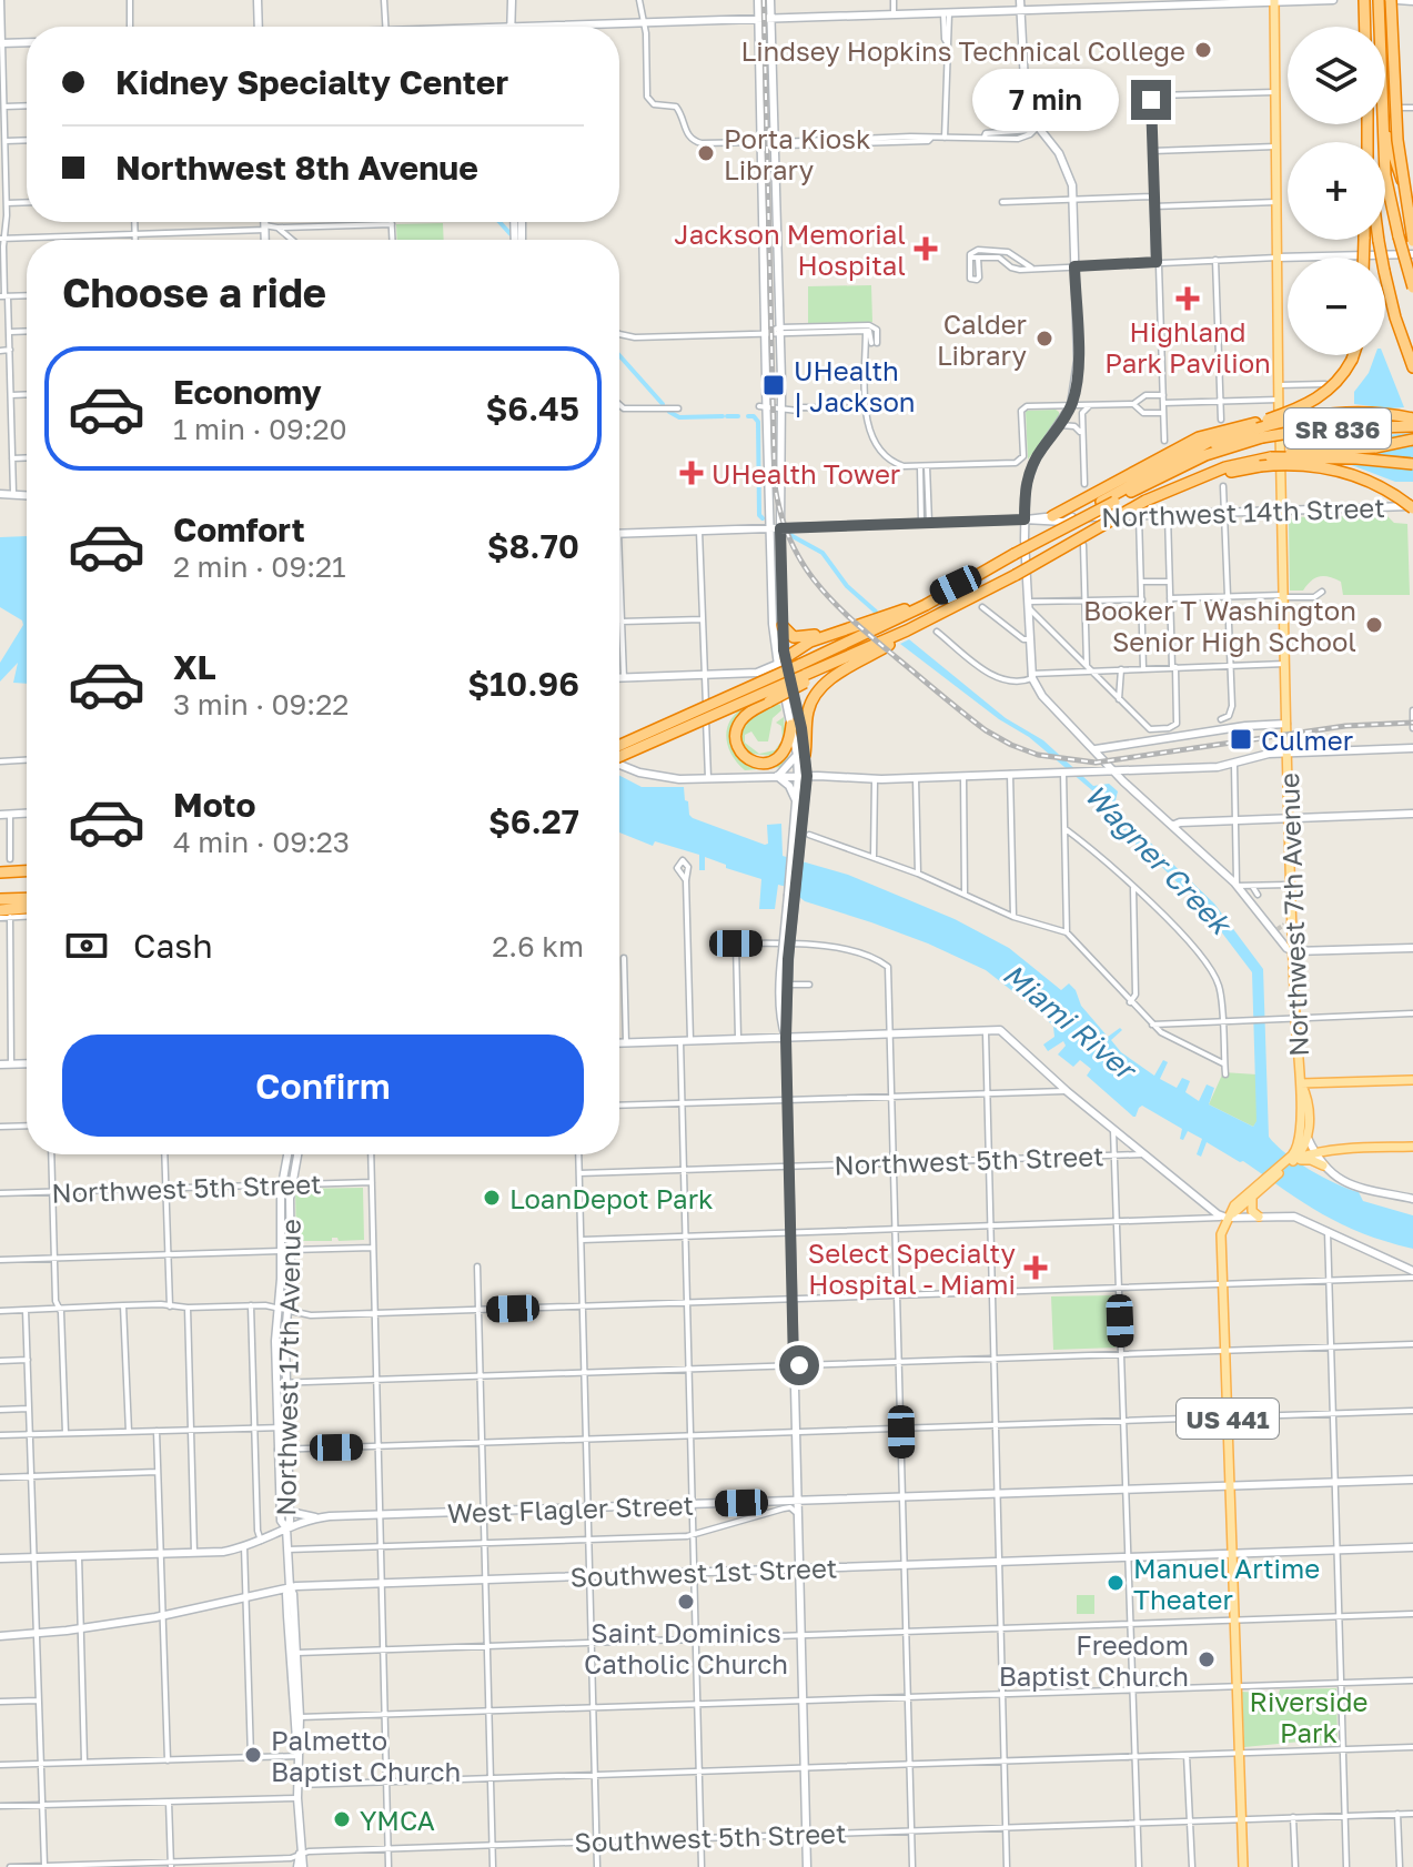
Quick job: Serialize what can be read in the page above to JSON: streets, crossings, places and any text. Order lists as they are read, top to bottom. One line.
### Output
{"streets":{"highway":["SR 836"],"main road":["Northwest 14th Street","Northwest 7th Avenue","Northwest 17th Avenue","US 441","West Flagler Street","Southwest 1st Street"],"street":["Northwest 5th Street","Southwest 5th Street"]},"crossings":[["Northwest 14th Street","Northwest 7th Avenue"],["Northwest 7th Avenue","US 441"],["Northwest 5th Street","Northwest 17th Avenue"],["Northwest 17th Avenue","West Flagler Street"],["US 441","West Flagler Street"],["US 441","Southwest 1st Street"],["US 441","Southwest 5th Street"]],"water":["Wagner Creek","Miami River"],"parks":["Riverside Park"],"places":{"other":["Lindsey Hopkins Technical College","Porta Kiosk Library","Calder Library","Booker T Washington Senior High School","LoanDepot Park","Manuel Artime Theater","Saint Dominics Catholic Church","Freedom Baptist Church","Palmetto Baptist Church","YMCA"],"health":["Jackson Memorial Hospital","Highland Park Pavilion","UHealth Tower","Select Specialty Hospital - Miami"],"transit":["UHealth | Jackson","Culmer"]},"page":{"map_buttons":["+","−"],"banner":["Kidney Specialty Center","Northwest 8th Avenue"],"bubble":"7 min","heading":"Choose a ride","list":[{"name":"Economy","note":"1 min · 09:20","value":"$6.45"},{"name":"Comfort","note":"2 min · 09:21","value":"$8.70"},{"name":"XL","note":"3 min · 09:22","value":"$10.96"},{"name":"Moto","note":"4 min · 09:23","value":"$6.27"}],"pay":["Cash","2.6 km"],"buttons":"Confirm"}}
